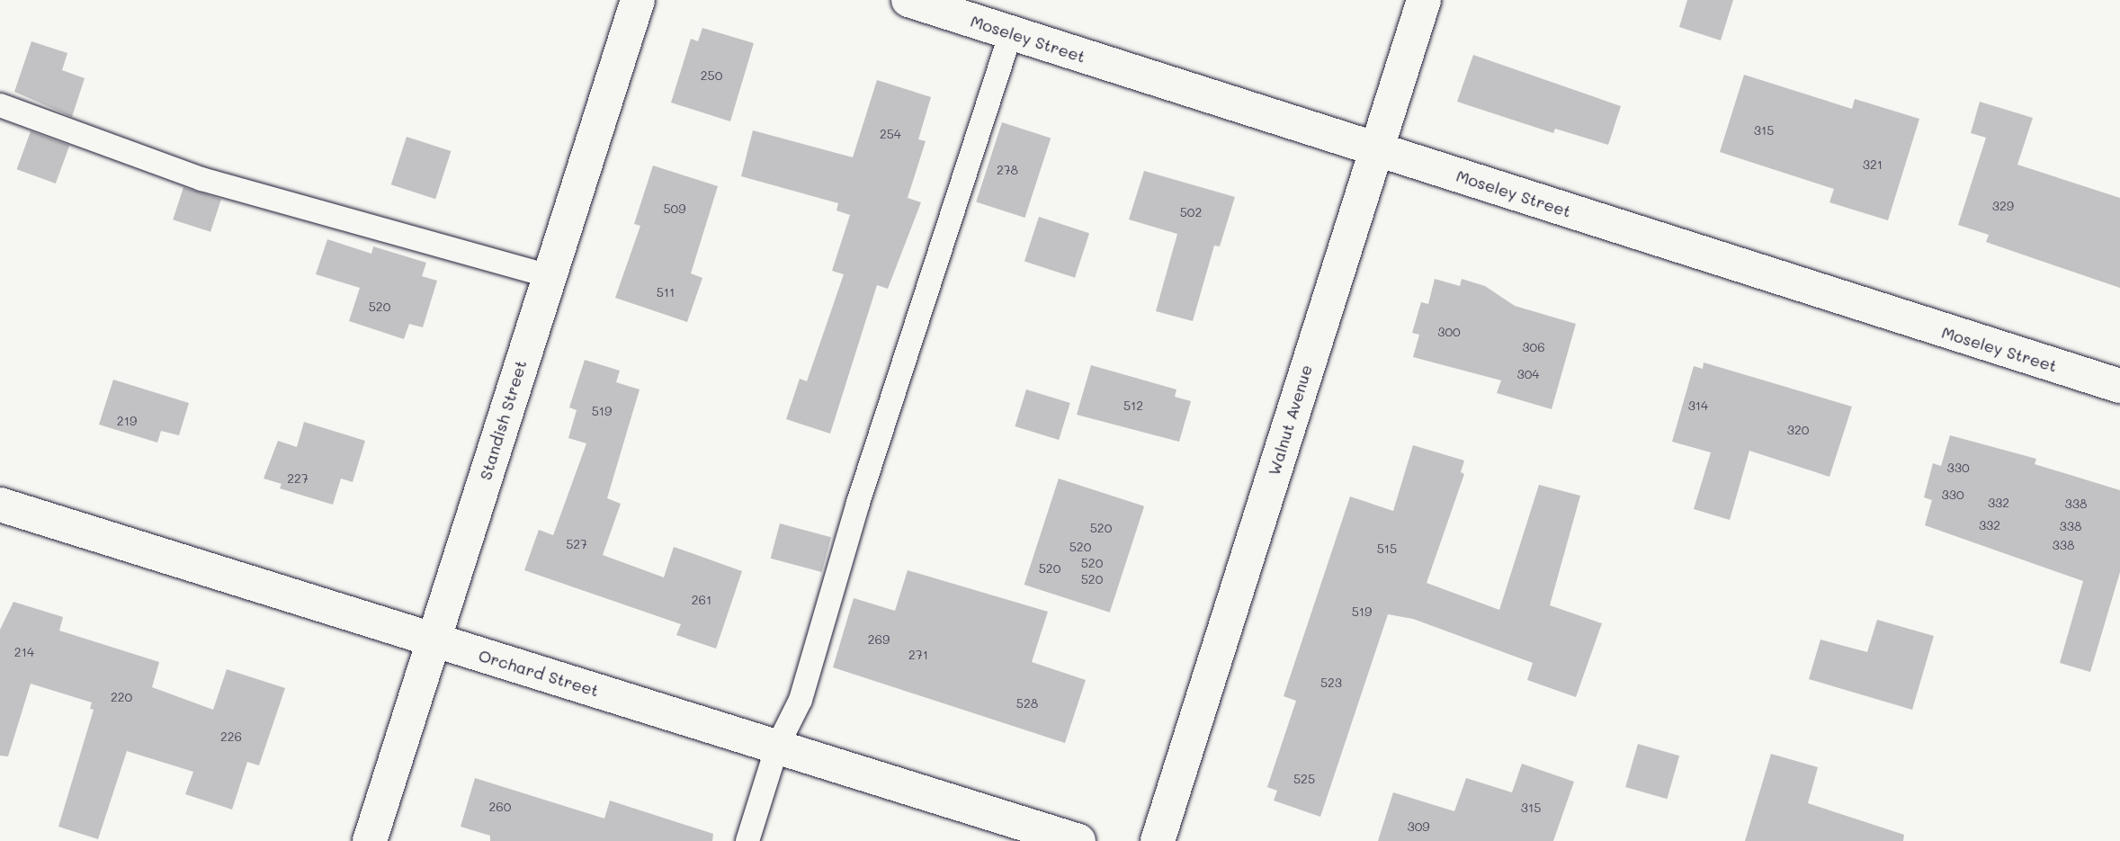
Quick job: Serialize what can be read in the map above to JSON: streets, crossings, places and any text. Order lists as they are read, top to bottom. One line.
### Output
{"streets":{"street":["Moseley Street","Standish Street","Walnut Avenue","Orchard Street"]},"crossings":[["Moseley Street","Walnut Avenue"],["Standish Street","Orchard Street"]],"house_numbers":["250","315","254","321","278","329","509","502","511","520","300","306","304","512","314","519","219","320","330","227","330","332","338","332","338","520","527","338","520","515","520","520","520","261","519","269","214","271","523","220","528","226","525","260","315","309"]}
